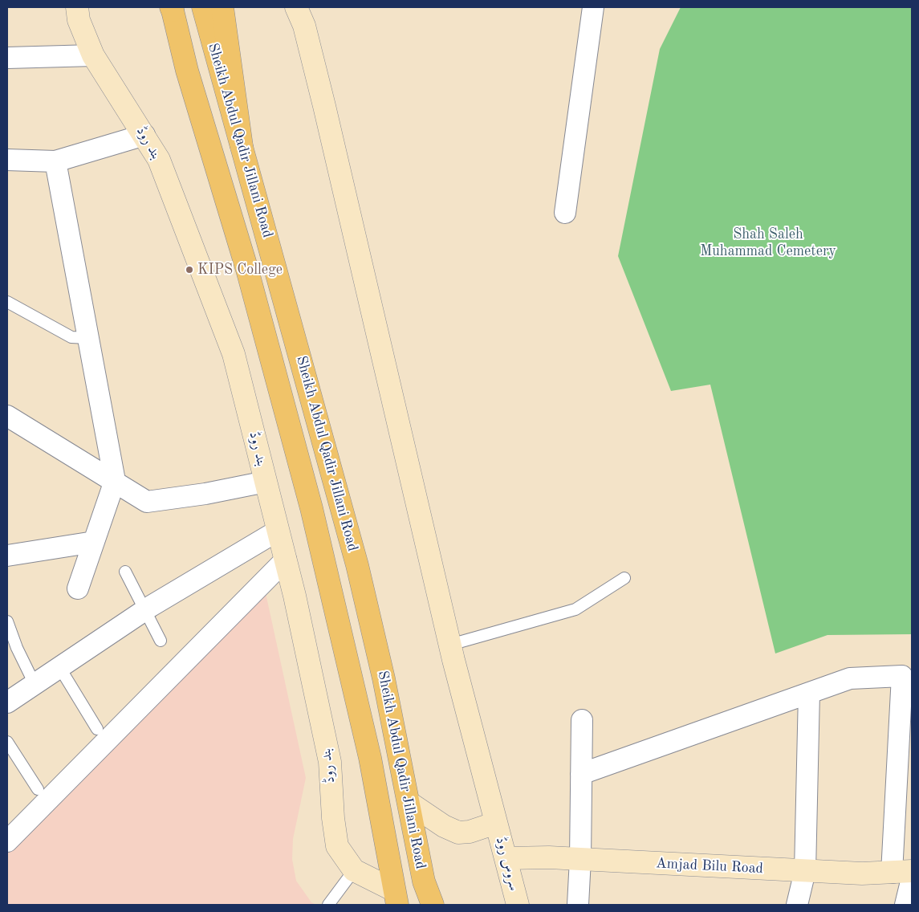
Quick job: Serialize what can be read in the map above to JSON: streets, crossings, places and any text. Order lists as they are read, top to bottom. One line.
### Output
{"streets":{"main road":["Sheikh Abdul Qadir Jillani Road","بند روڈ","سروس روڈ","Amjad Bilu Road"]},"crossings":[["سروس روڈ","Amjad Bilu Road"]],"parks":["Shah Saleh Muhammad Cemetery"],"places":["KIPS College"]}
